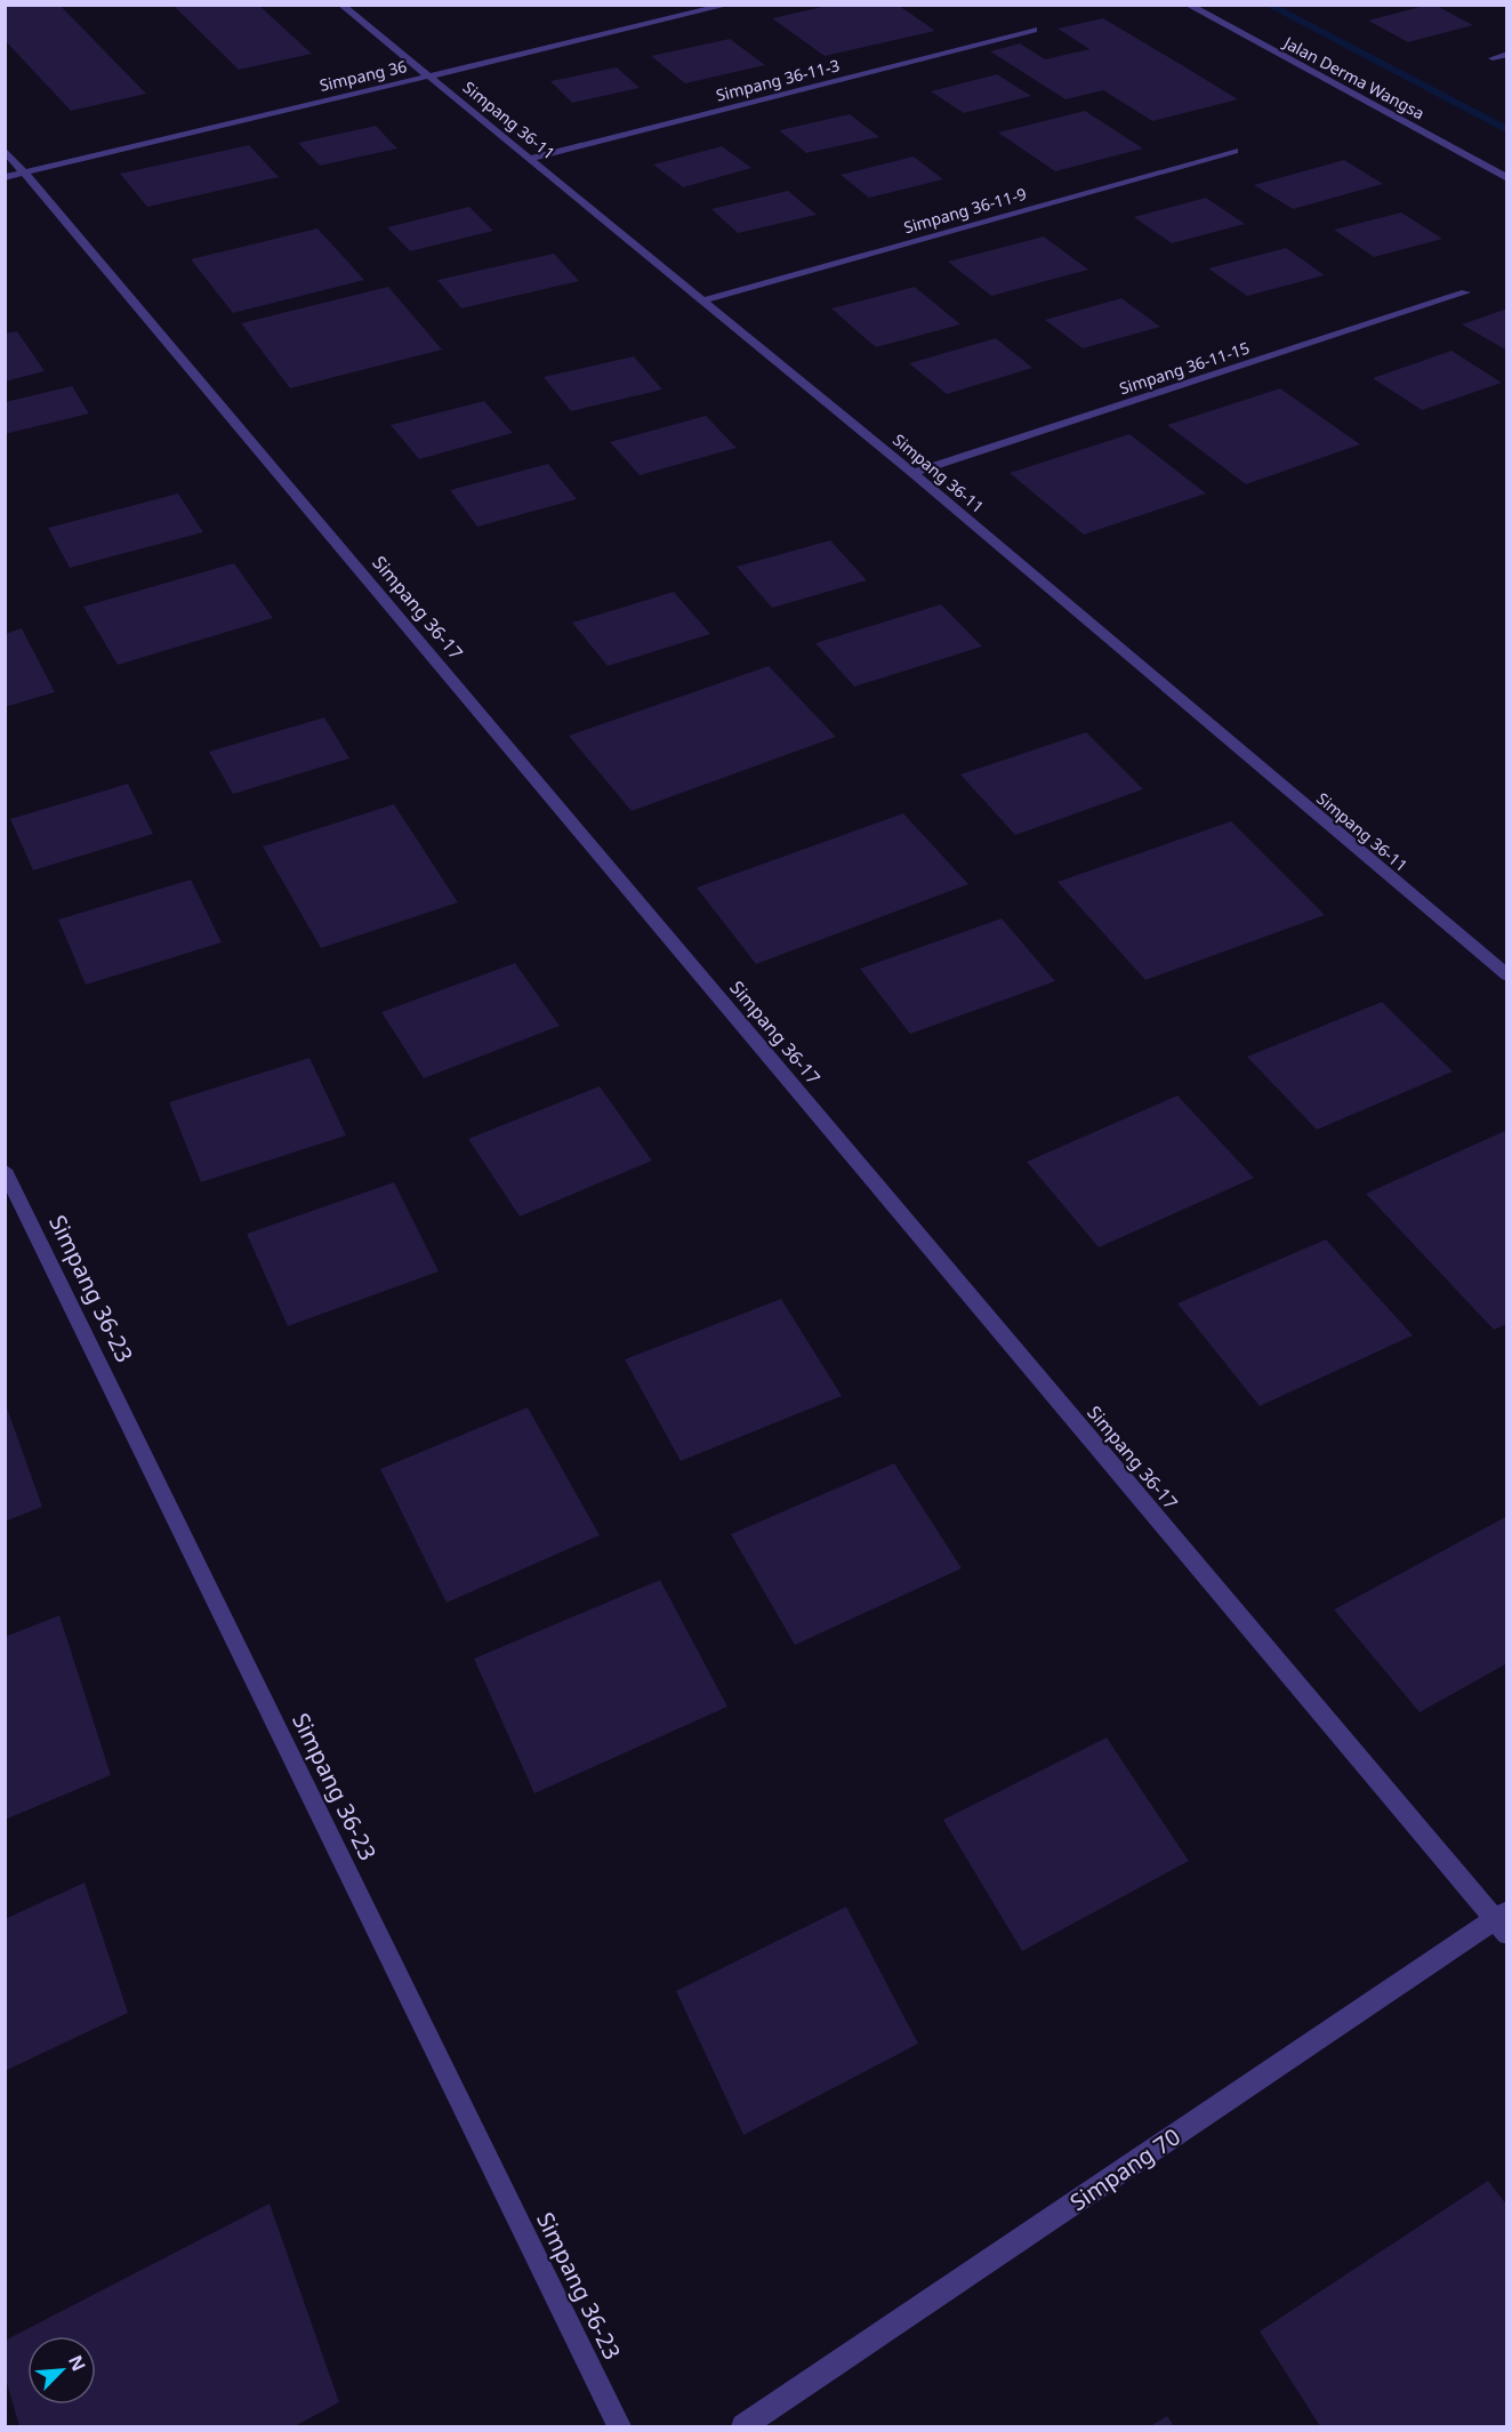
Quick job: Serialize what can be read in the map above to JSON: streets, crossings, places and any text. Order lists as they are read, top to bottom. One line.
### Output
{"streets":{"street":["Simpang 36","Jalan Derma Wangsa","Simpang 36-11-3","Simpang 36-11","Simpang 36-11-9","Simpang 36-11-15","Simpang 36-17","Simpang 36-23","Simpang 70"]},"crossings":[["Simpang 36","Simpang 36-11"],["Simpang 36","Simpang 36-17"],["Simpang 36-11-3","Simpang 36-11"],["Simpang 36-11","Simpang 36-11-9"],["Simpang 36-11","Simpang 36-11-15"],["Simpang 36-17","Simpang 70"]],"north":"top right"}
